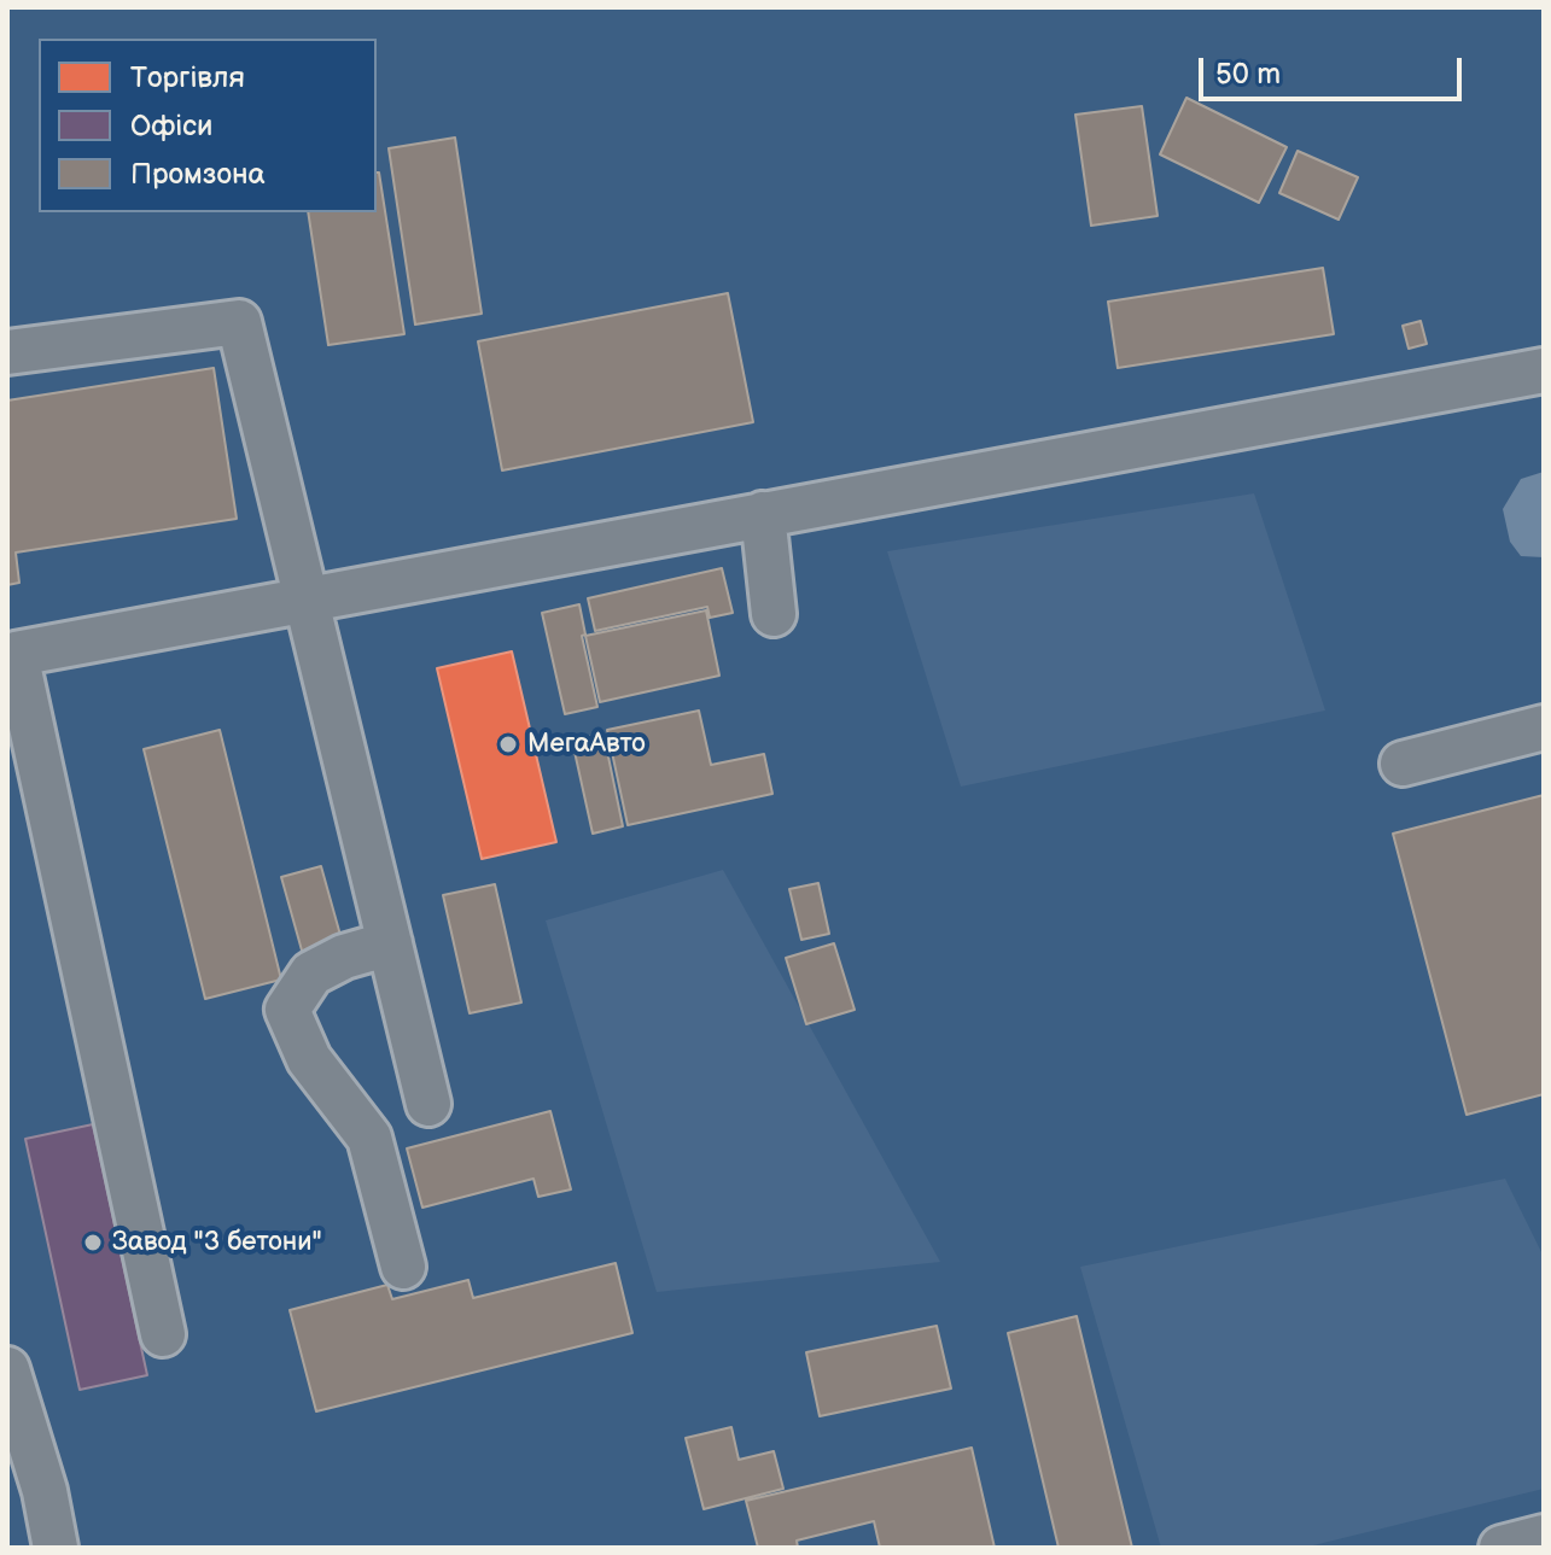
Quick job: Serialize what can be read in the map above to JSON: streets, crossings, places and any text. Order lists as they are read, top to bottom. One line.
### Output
{"places":["МегаАвто","Завод \"3 бетони\""],"legend":["Торгівля","Офіси","Промзона"],"scale_bar":"50 m"}
